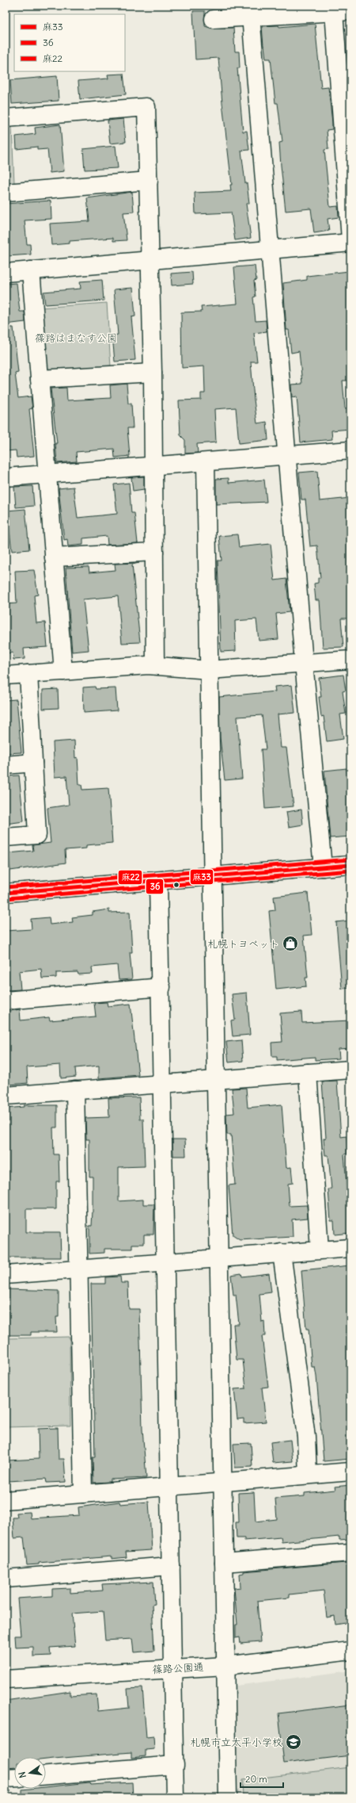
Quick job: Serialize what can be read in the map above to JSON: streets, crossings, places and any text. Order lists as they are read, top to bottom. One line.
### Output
{"streets":{"street":["篠路公園通"]},"parks":["篠路はまなす公園"],"places":{"shop":["札幌トヨペット"],"school or university":["札幌市立太平小学校"]},"lines":["transit line 麻22","transit line 麻33","transit line 36"],"legend":["麻33","36","麻22"],"scale_bar":"20 m","north":"left"}
